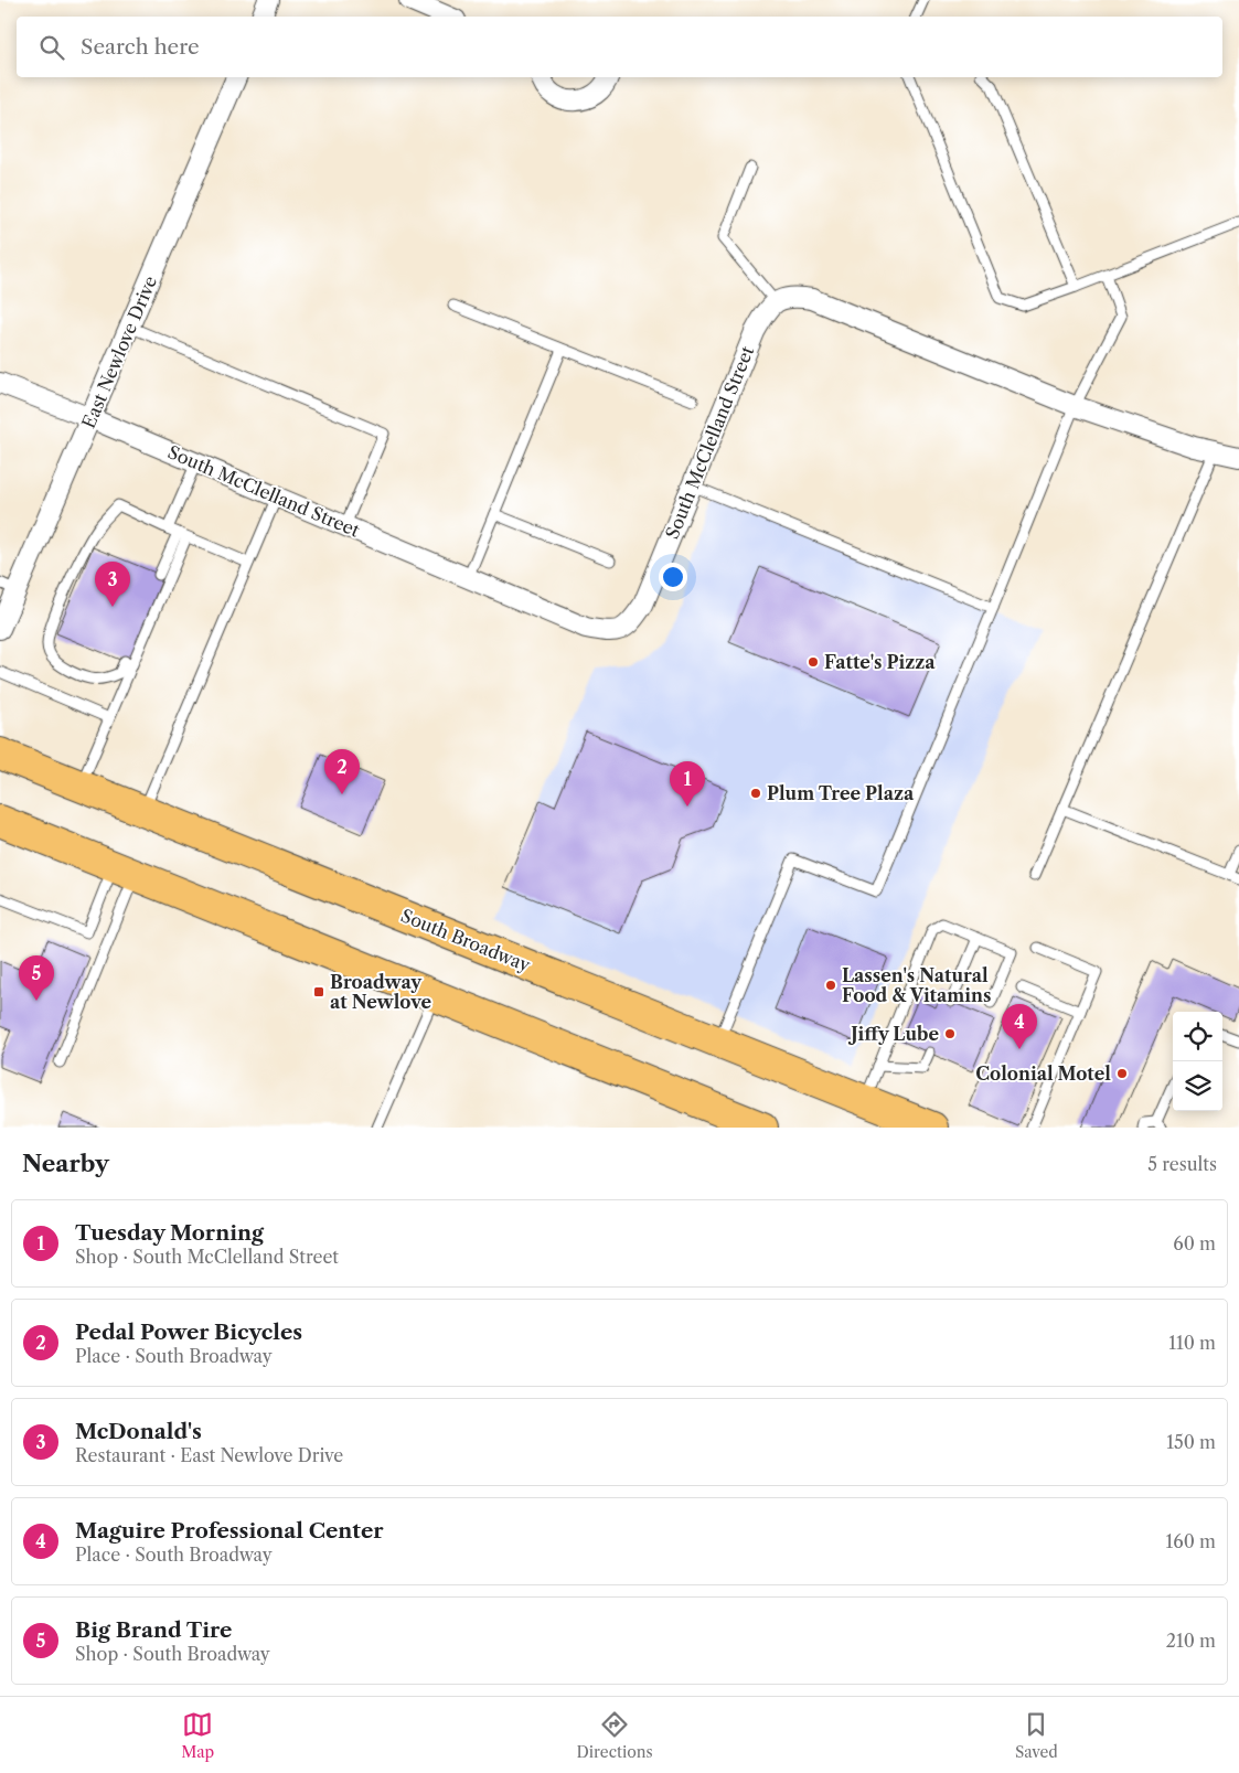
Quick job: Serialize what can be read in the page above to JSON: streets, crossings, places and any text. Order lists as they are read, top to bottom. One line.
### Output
{"streets":{"main road":["South Broadway"],"street":["East Newlove Drive","South McClelland Street"]},"crossings":[["East Newlove Drive","South McClelland Street"]],"places":{"other":["Fatte's Pizza","Plum Tree Plaza","Lassen's Natural Food & Vitamins","Jiffy Lube","Colonial Motel"],"transit":["Broadway at Newlove"]},"page":{"search":"Search here","pins":["3","2","1","5","4"],"heading":["Nearby","5 results"],"list":[{"mark":"1","name":"Tuesday Morning","note":"Shop · South McClelland Street","value":"60 m"},{"mark":"2","name":"Pedal Power Bicycles","note":"Place · South Broadway","value":"110 m"},{"mark":"3","name":"McDonald's","note":"Restaurant · East Newlove Drive","value":"150 m"},{"mark":"4","name":"Maguire Professional Center","note":"Place · South Broadway","value":"160 m"},{"mark":"5","name":"Big Brand Tire","note":"Shop · South Broadway","value":"210 m"}],"nav":["Map","Directions","Saved"]}}
